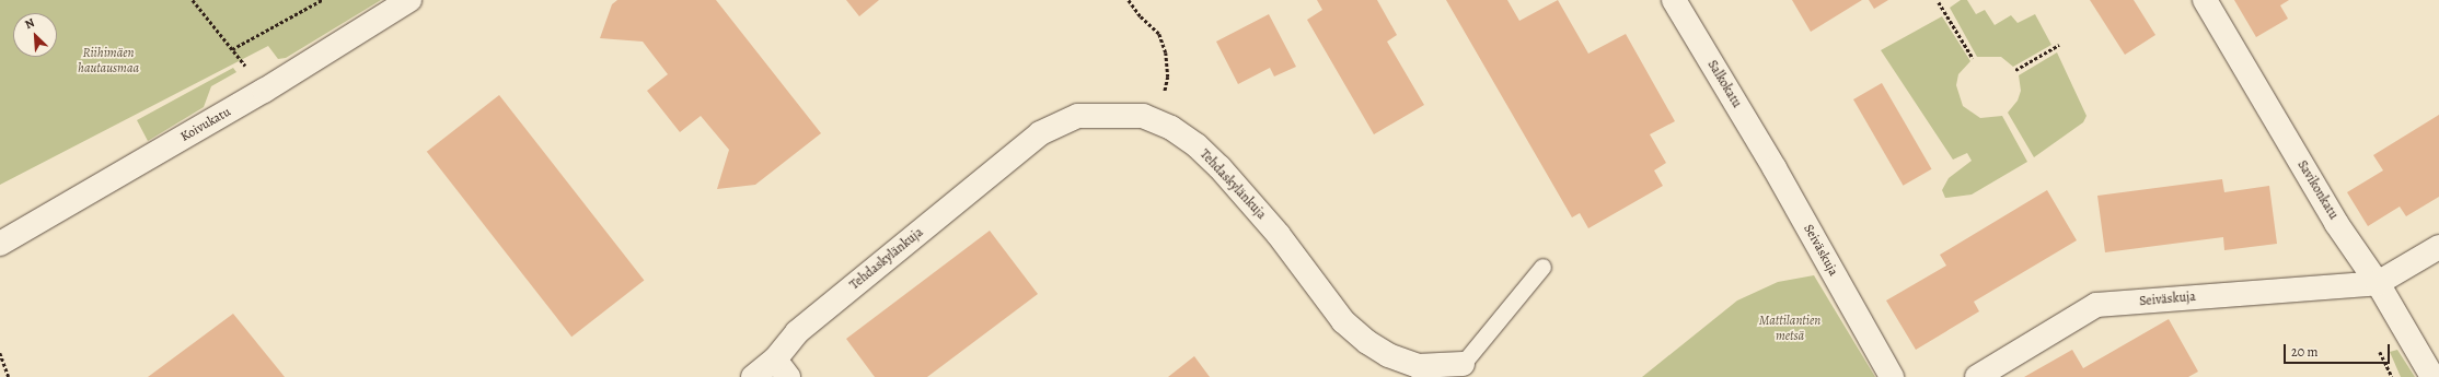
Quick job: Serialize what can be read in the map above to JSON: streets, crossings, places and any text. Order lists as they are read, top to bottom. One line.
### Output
{"streets":{"street":["Salkokatu","Koivukatu","Tehdaskylänkuja","Savikonkatu","Seiväskuja"]},"crossings":[["Salkokatu","Seiväskuja"],["Savikonkatu","Seiväskuja"]],"parks":["Riihimäen hautausmaa","Mattilantien metsä"],"scale_bar":"20 m","north":"top left"}
